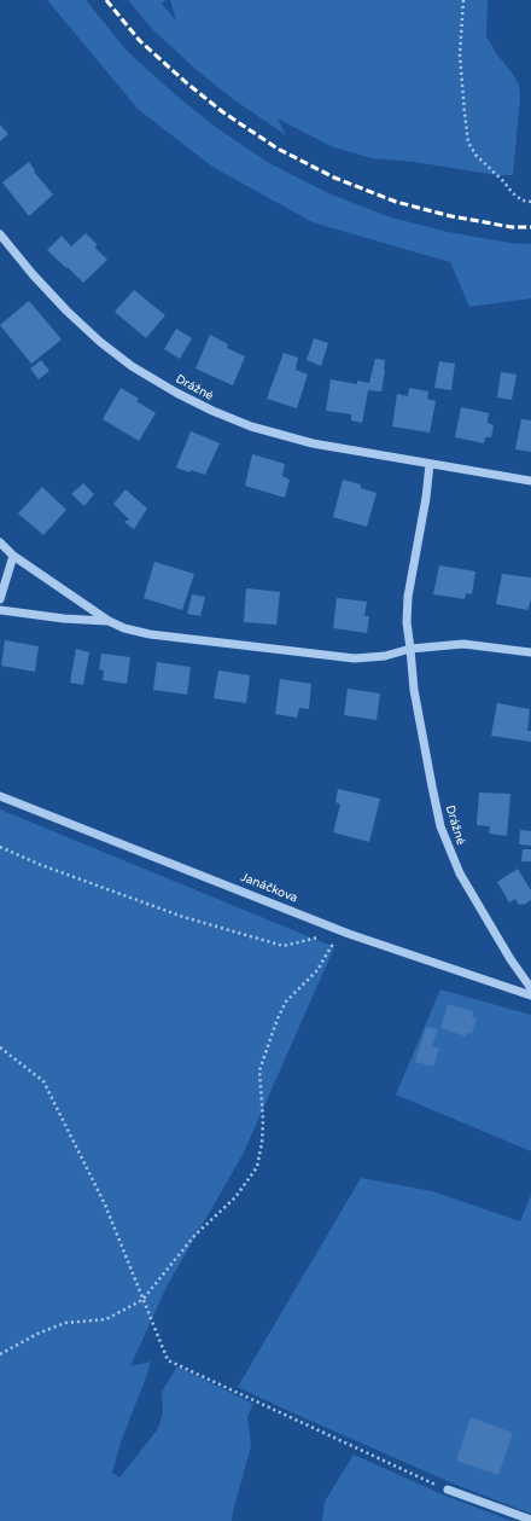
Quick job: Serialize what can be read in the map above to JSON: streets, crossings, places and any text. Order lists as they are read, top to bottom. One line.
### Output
{"streets":{"street":["Drážné","Janáčkova"]}}
